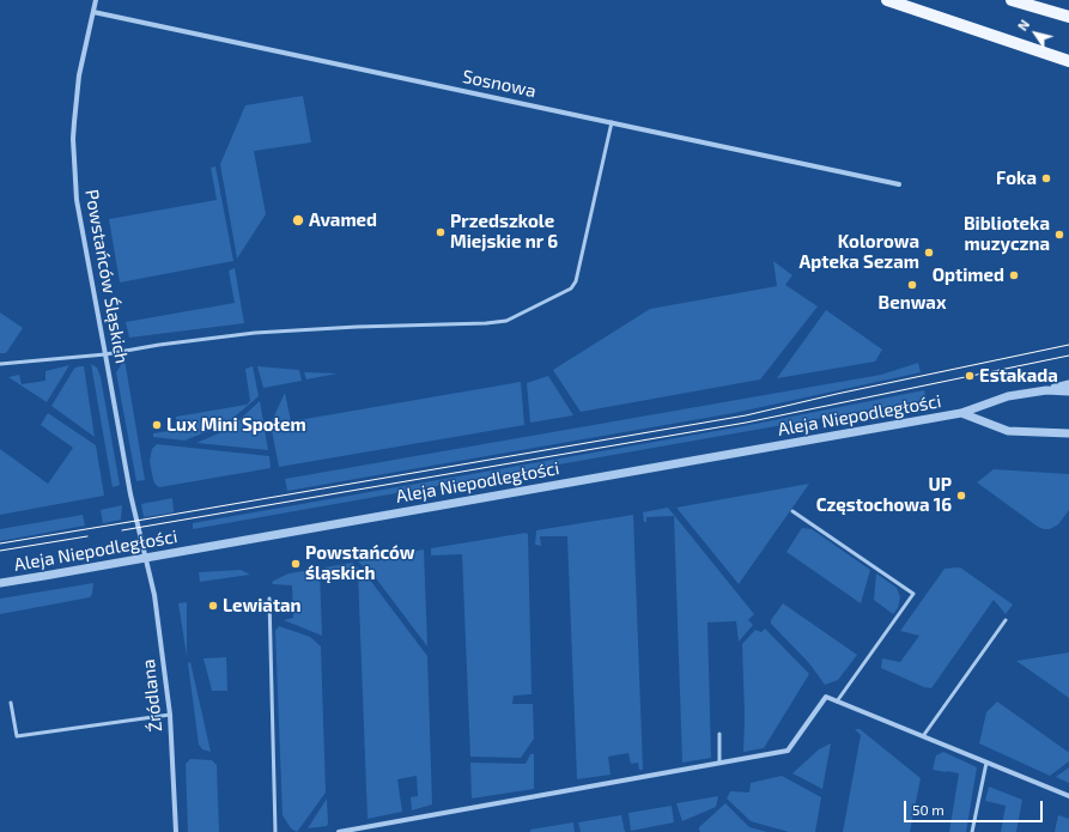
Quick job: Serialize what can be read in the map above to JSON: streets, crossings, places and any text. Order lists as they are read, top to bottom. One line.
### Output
{"streets":{"street":["Sosnowa","Powstańców Śląskich","Aleja Niepodległości","Źródlana"]},"crossings":[["Sosnowa","Powstańców Śląskich"],["Powstańców Śląskich","Aleja Niepodległości"],["Powstańców Śląskich","Źródlana"],["Aleja Niepodległości","Źródlana"]],"places":["Foka","Avamed","Przedszkole Miejskie nr 6","Biblioteka muzyczna","Kolorowa Apteka Sezam","Optimed","Benwax","Estakada","Lux Mini Społem","UP Częstochowa 16","Powstańców śląskich","Lewiatan"],"scale_bar":"50 m","north":"top left"}
